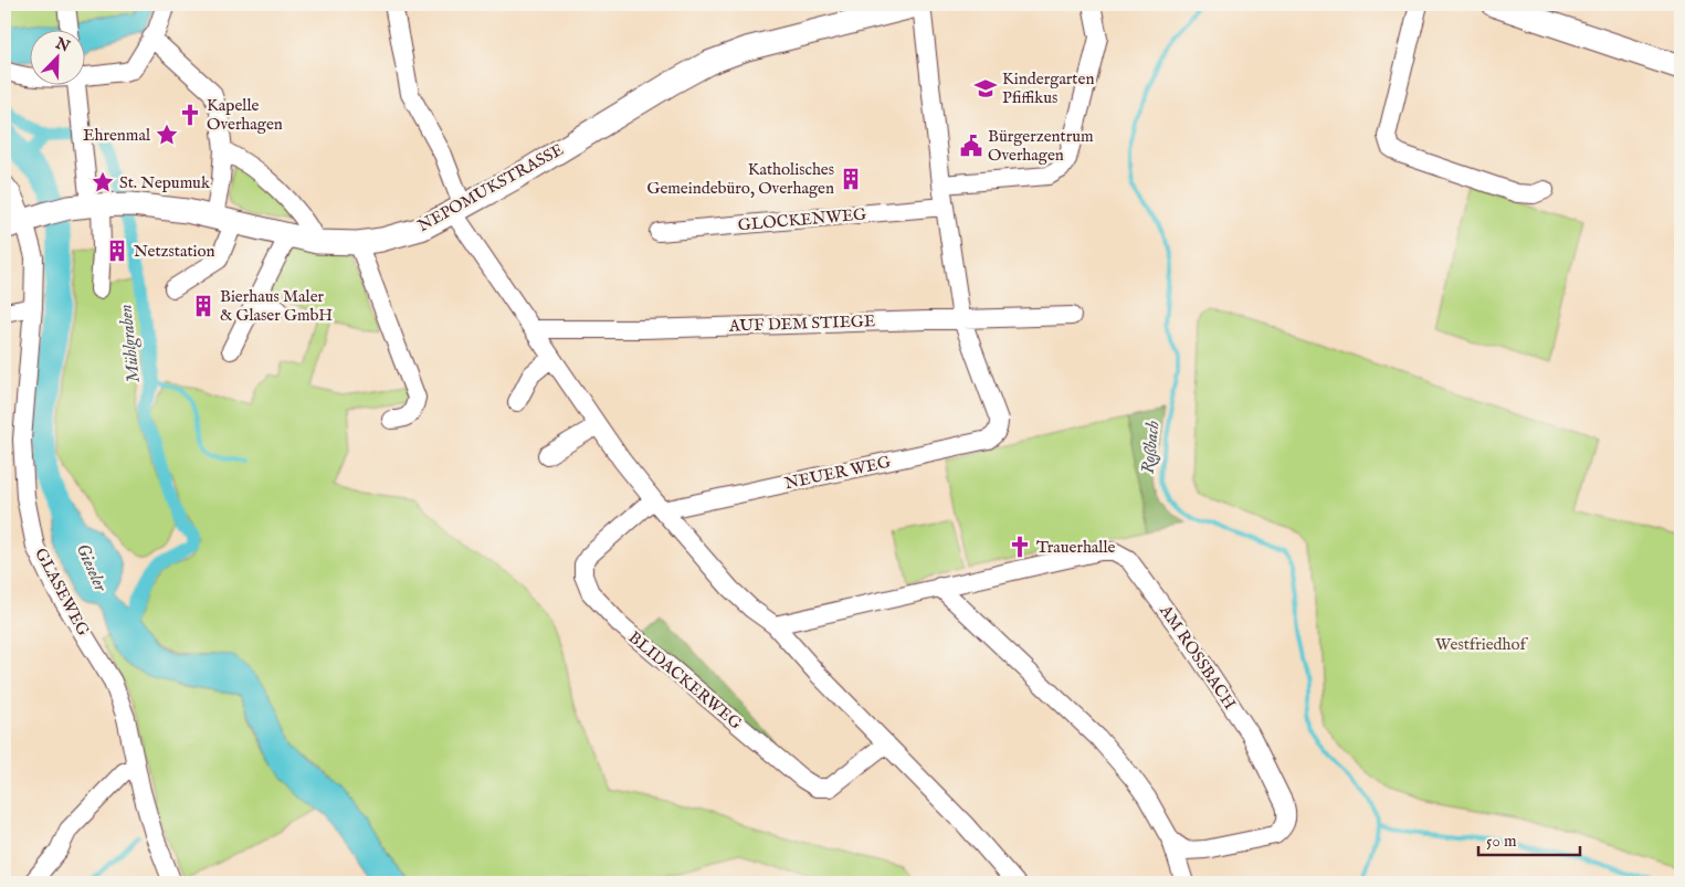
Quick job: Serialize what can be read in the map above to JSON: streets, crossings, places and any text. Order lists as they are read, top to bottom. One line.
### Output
{"streets":{"main road":["NEPOMUKSTRASSE"],"street":["GLOCKENWEG","AUF DEM STIEGE","NEUER WEG","GLASEWEG","AM ROSSBACH","BLIDACKERWEG"]},"crossings":[["NEPOMUKSTRASSE","GLASEWEG"],["AUF DEM STIEGE","NEUER WEG"],["NEUER WEG","BLIDACKERWEG"]],"water":["Mühlgraben","Roßbach","Gieseler"],"parks":["Westfriedhof"],"places":{"school or university":["Kindergarten Pfiffikus"],"church":["Kapelle Overhagen","Trauerhalle"],"place":["Ehrenmal","St. Nepumuk"],"public building":["Bürgerzentrum Overhagen"],"building":["Katholisches Gemeindebüro, Overhagen","Netzstation","Bierhaus Maler & Glaser GmbH"]},"scale_bar":"50 m","north":"top right"}
